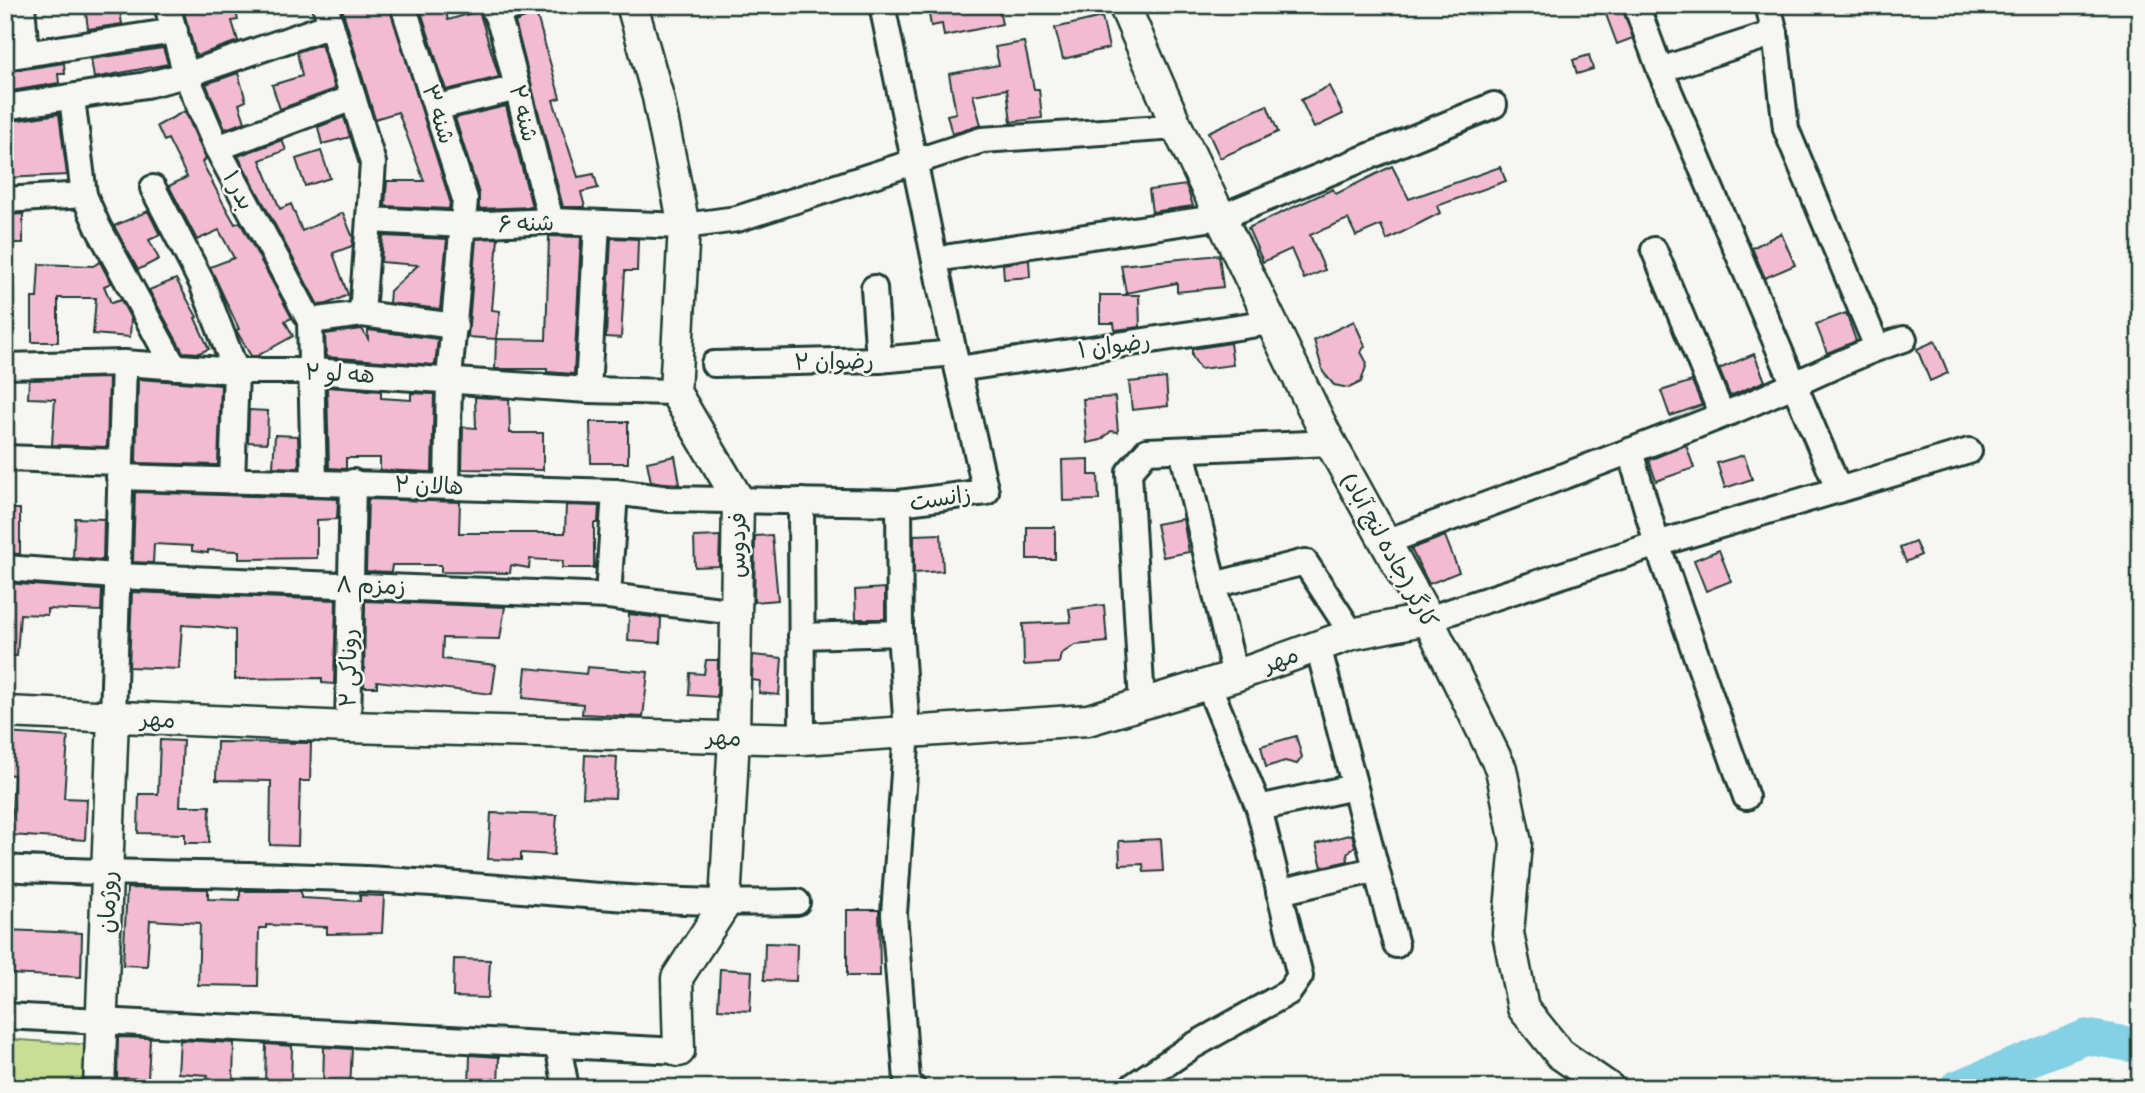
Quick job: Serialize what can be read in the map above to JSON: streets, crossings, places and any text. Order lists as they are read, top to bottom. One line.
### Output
{"streets":{"street":["شنه ۲","شنه ۳","بدر ۱","شنه ۶","رضوان ۱","رضوان ۲","هه لو ۲","هالان ۲","زانست","فردوس","کارگر (جاده لنج آباد)","زمزم ۸","مهر","روناکی ۲","روژمان"]},"crossings":[["شنه ۲","شنه ۶"],["شنه ۳","شنه ۶"],["شنه ۳","هه لو ۲"],["شنه ۳","هالان ۲"],["بدر ۱","هه لو ۲"],["بدر ۱","هالان ۲"],["رضوان ۱","رضوان ۲"],["رضوان ۱","زانست"],["رضوان ۱","کارگر (جاده لنج آباد)"],["رضوان ۲","زانست"],["هه لو ۲","فردوس"],["هالان ۲","زانست"],["هالان ۲","فردوس"],["هالان ۲","روناکی ۲"],["زانست","مهر"],["فردوس","زمزم ۸"],["فردوس","مهر"],["کارگر (جاده لنج آباد)","مهر"],["زمزم ۸","روناکی ۲"],["مهر","روناکی ۲"],["مهر","روژمان"]]}
